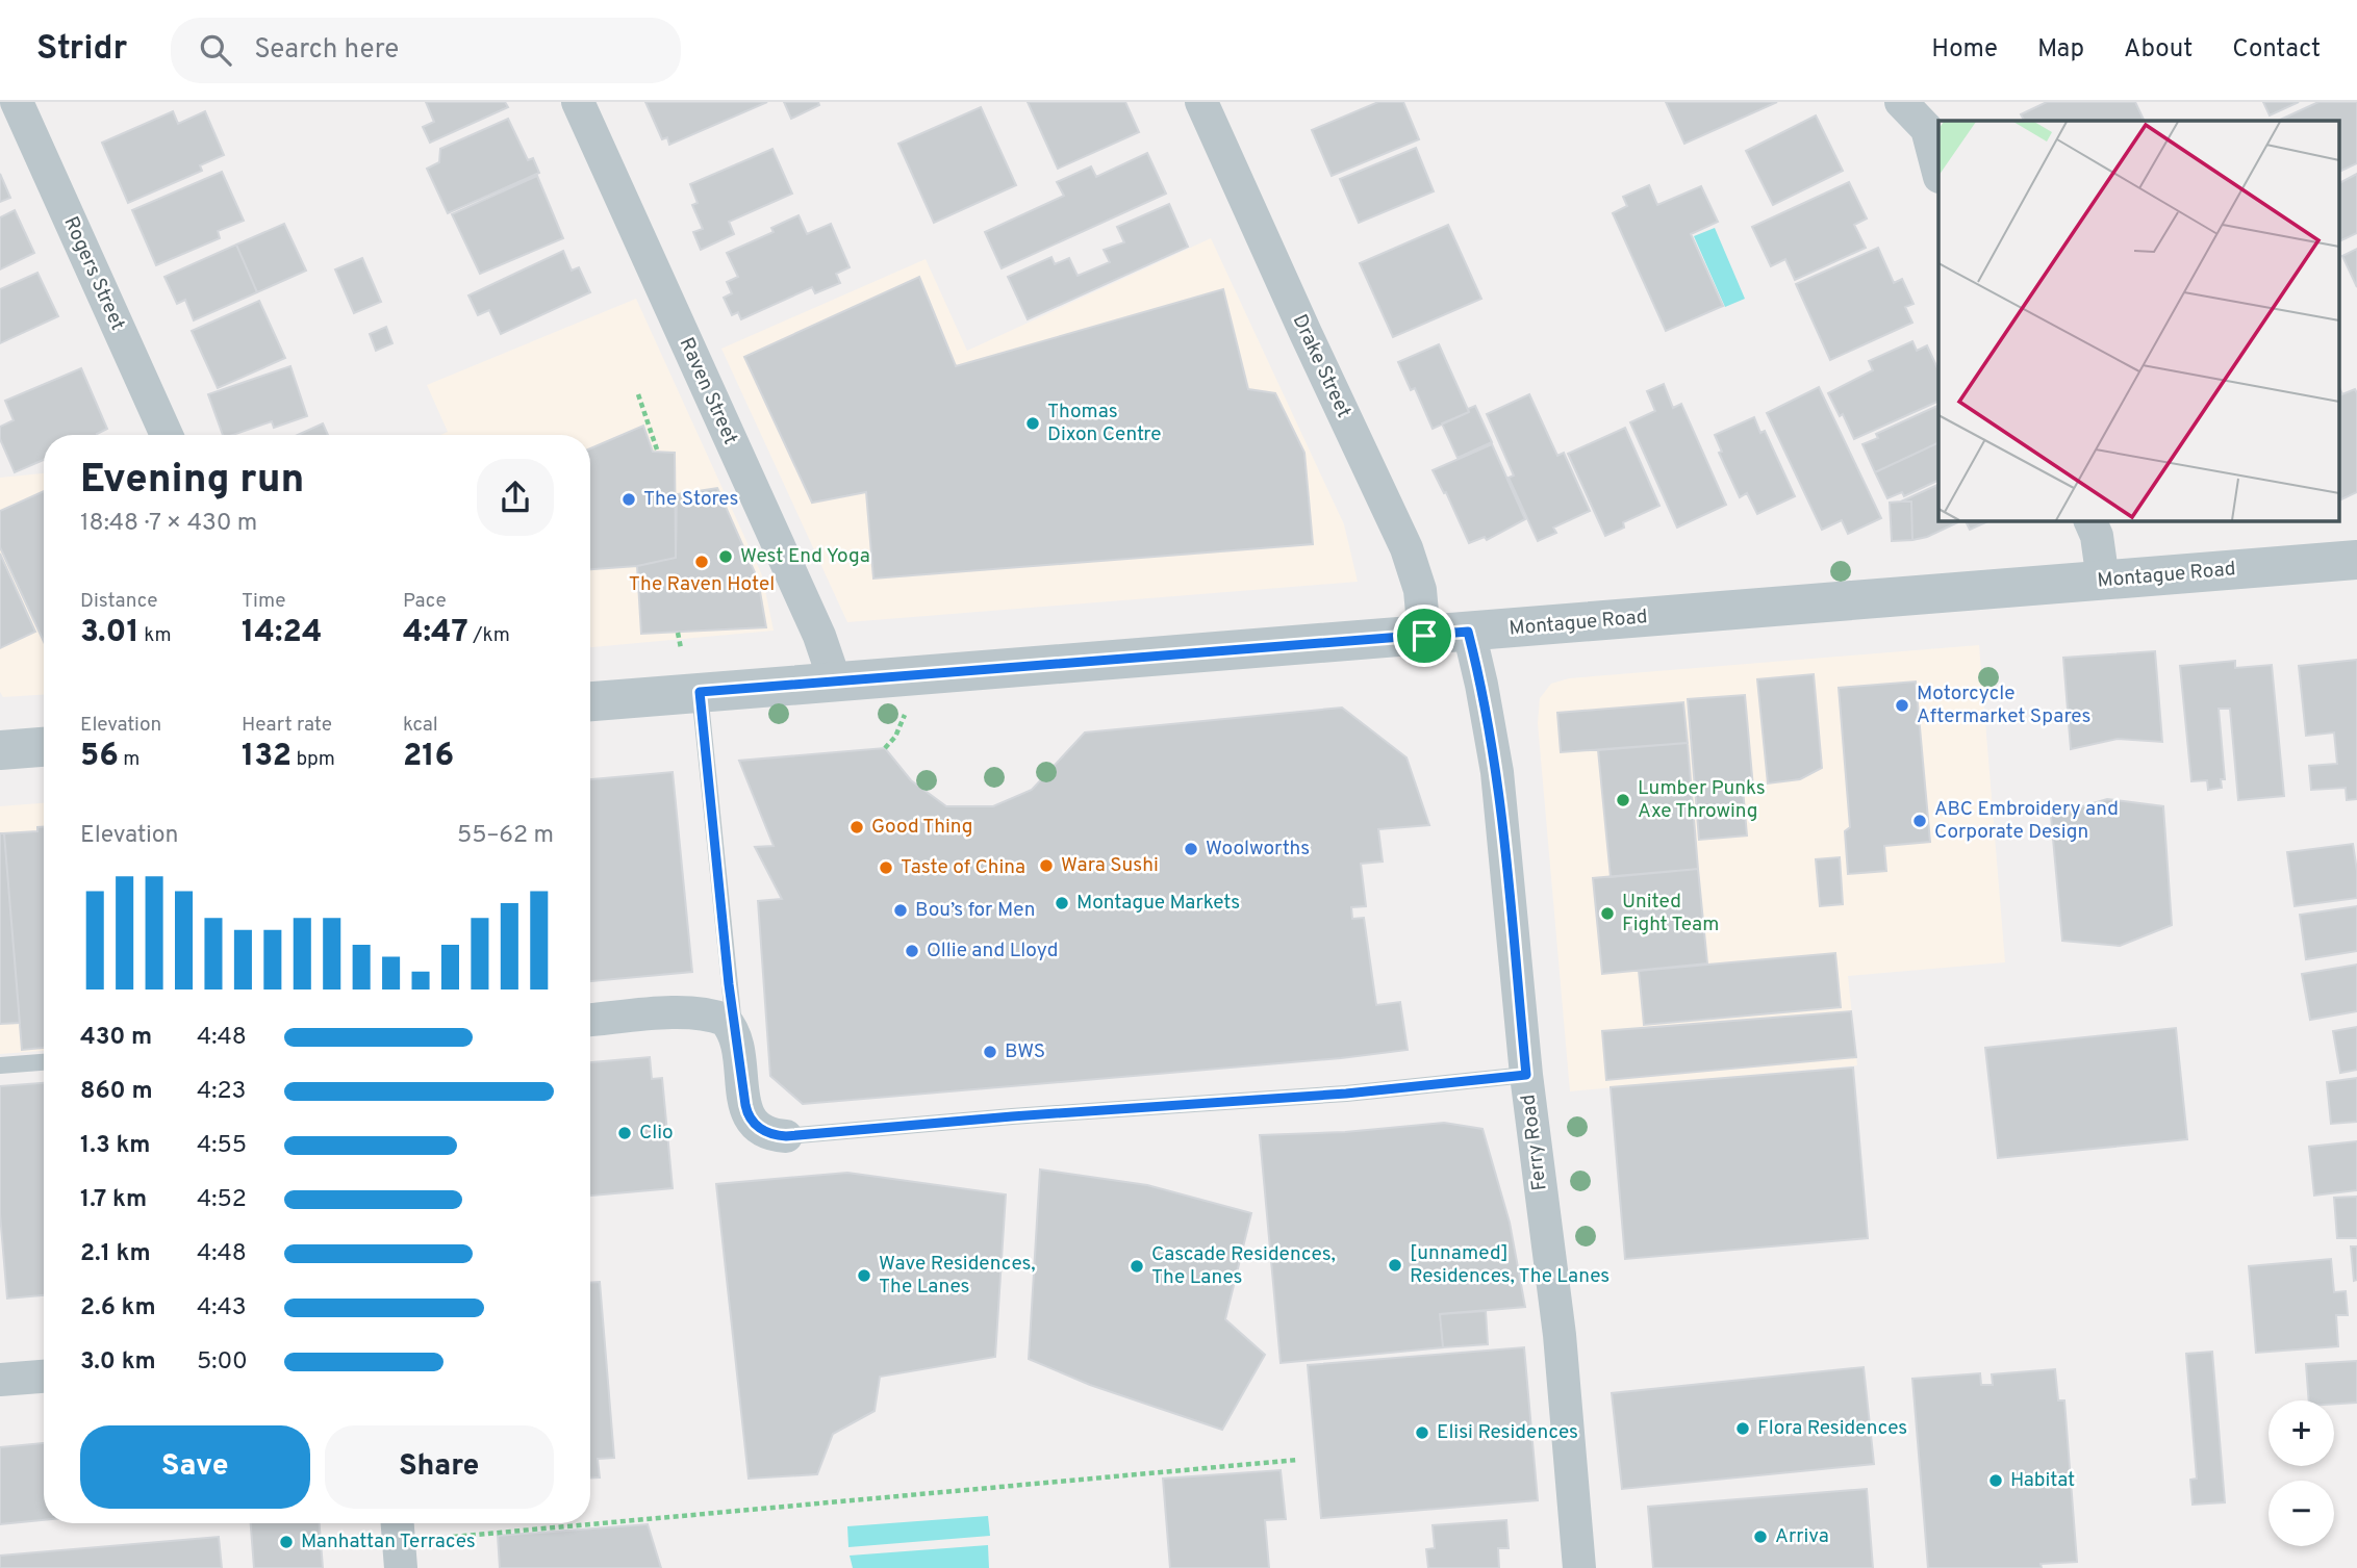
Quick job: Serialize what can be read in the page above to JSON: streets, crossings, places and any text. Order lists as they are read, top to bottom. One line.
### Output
{"streets":{"street":["Rogers Street","Drake Street","Raven Street","Montague Road","Ferry Road"]},"crossings":[["Drake Street","Montague Road"],["Raven Street","Montague Road"],["Montague Road","Ferry Road"]],"places":["Thomas Dixon Centre","The Stores","West End Yoga","The Raven Hotel","Motorcycle Aftermarket Spares","Lumber Punks Axe Throwing","ABC Embroidery and Corporate Design","Good Thing","Woolworths","Wara Sushi","Taste of China","Montague Markets","Bou’s for Men","United Fight Team","Ollie and Lloyd","BWS","Clio","[unnamed] Residences, The Lanes","Cascade Residences, The Lanes","Wave Residences, The Lanes","Flora Residences","Elisi Residences","Habitat","Arriva","Manhattan Terraces"],"page":{"header":"Stridr","search":"Search here","nav":["Home","Map","About","Contact"],"heading":["Evening run","18:48 · 7 × 430 m"],"stats":[["Distance","3.01 km"],["Time","14:24"],["Pace","4:47 /km"],["Elevation","56 m"],["Heart rate","132 bpm"],["kcal","216"]],"chart":["Elevation","55–62 m"],"list":[{"name":"430 m","note":"4:48"},{"name":"860 m","note":"4:23"},{"name":"1.3 km","note":"4:55"},{"name":"1.7 km","note":"4:52"},{"name":"2.1 km","note":"4:48"},{"name":"2.6 km","note":"4:43"},{"name":"3.0 km","note":"5:00"}],"map_buttons":["+","−"],"buttons":["Save","Share"]}}
